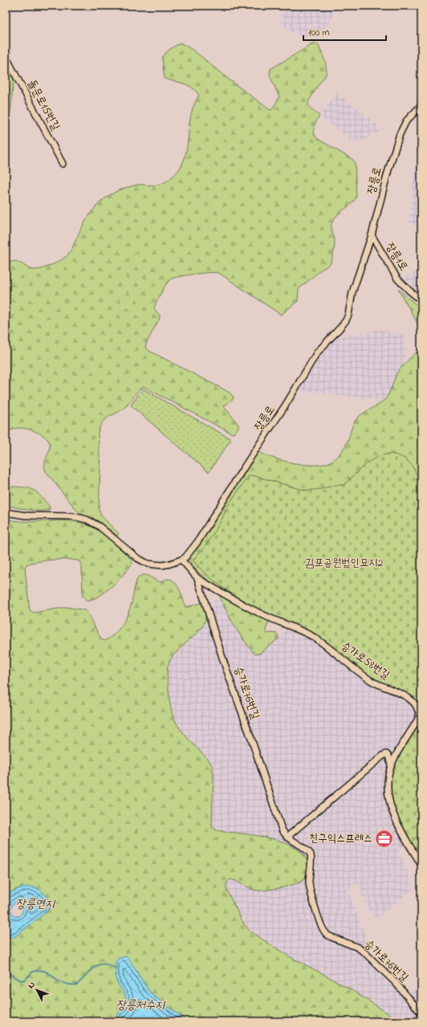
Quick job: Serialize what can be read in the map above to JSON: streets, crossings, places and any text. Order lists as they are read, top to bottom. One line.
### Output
{"streets":{"street":["돌문로15번길","장릉로","장릉1로","승가로58번길","승가로76번길"]},"crossings":[["장릉로","장릉1로"],["장릉로","승가로76번길"],["승가로58번길","승가로76번길"]],"water":["장릉연지","장릉저수지"],"parks":["김포공원법인묘지2"],"places":{"office":["친구익스프레스"]},"scale_bar":"100 m","north":"top left"}
